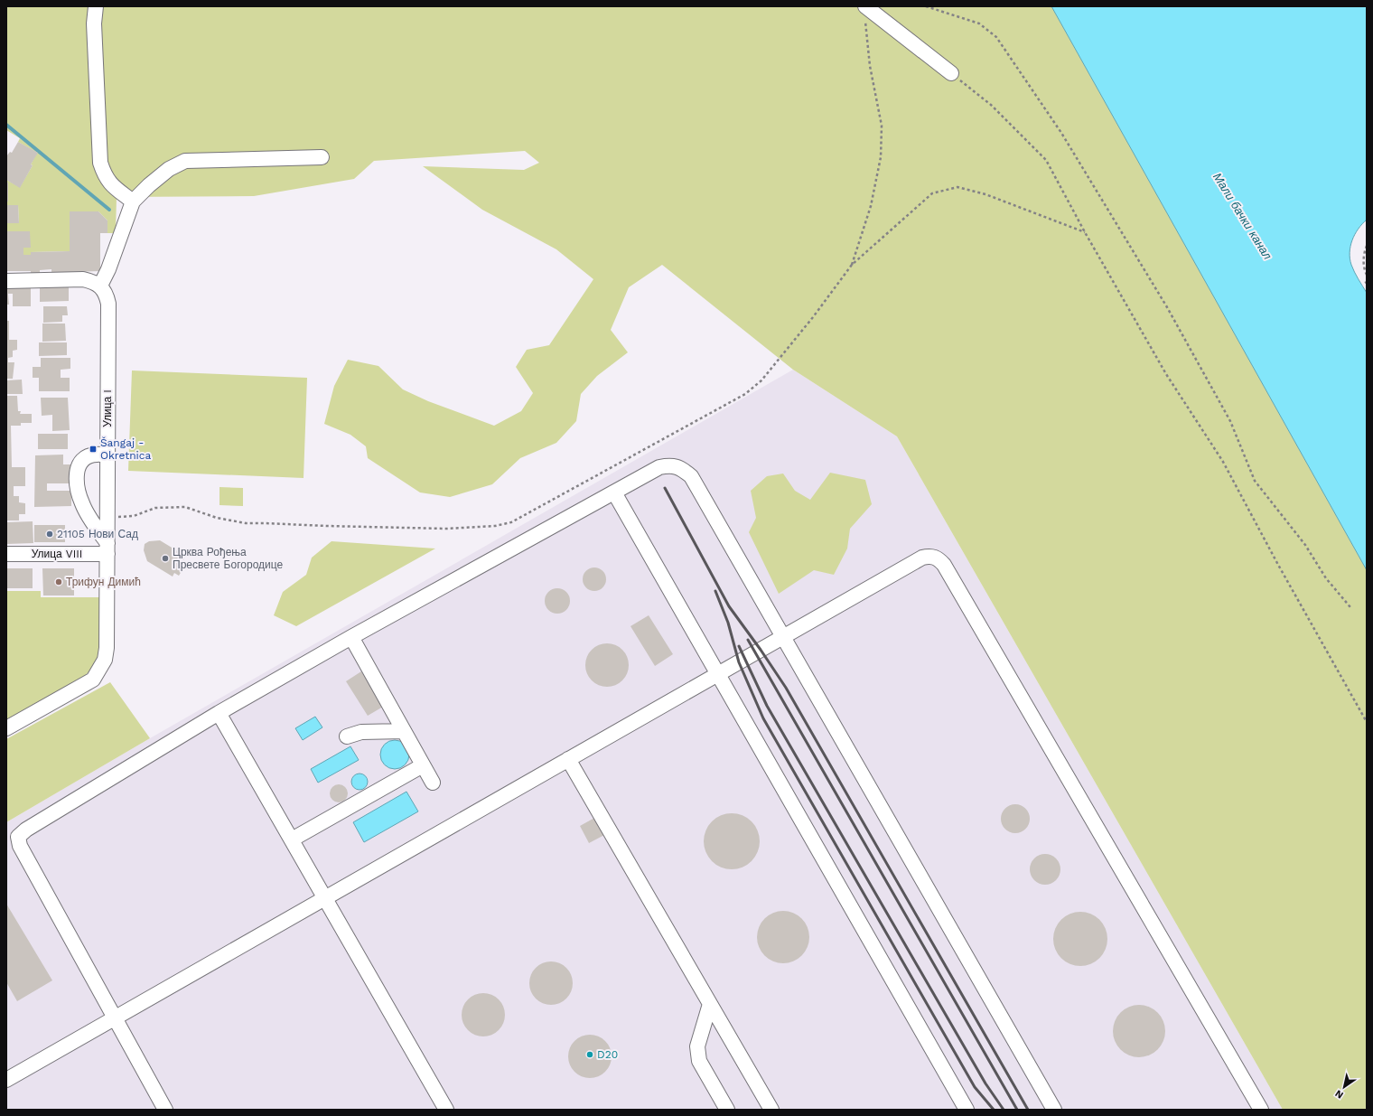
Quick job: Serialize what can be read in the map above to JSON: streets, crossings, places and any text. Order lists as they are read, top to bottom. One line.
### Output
{"streets":{"street":["Улица I","Улица VIII"]},"crossings":[["Улица I","Улица VIII"]],"water":["Мали бачки канал"],"places":{"transit":["Šangaj - Okretnica"],"other":["21105 Нови Сад","Црква Рођења Пресвете Богородице","Трифун Димић","D20"]},"north":"bottom left"}
